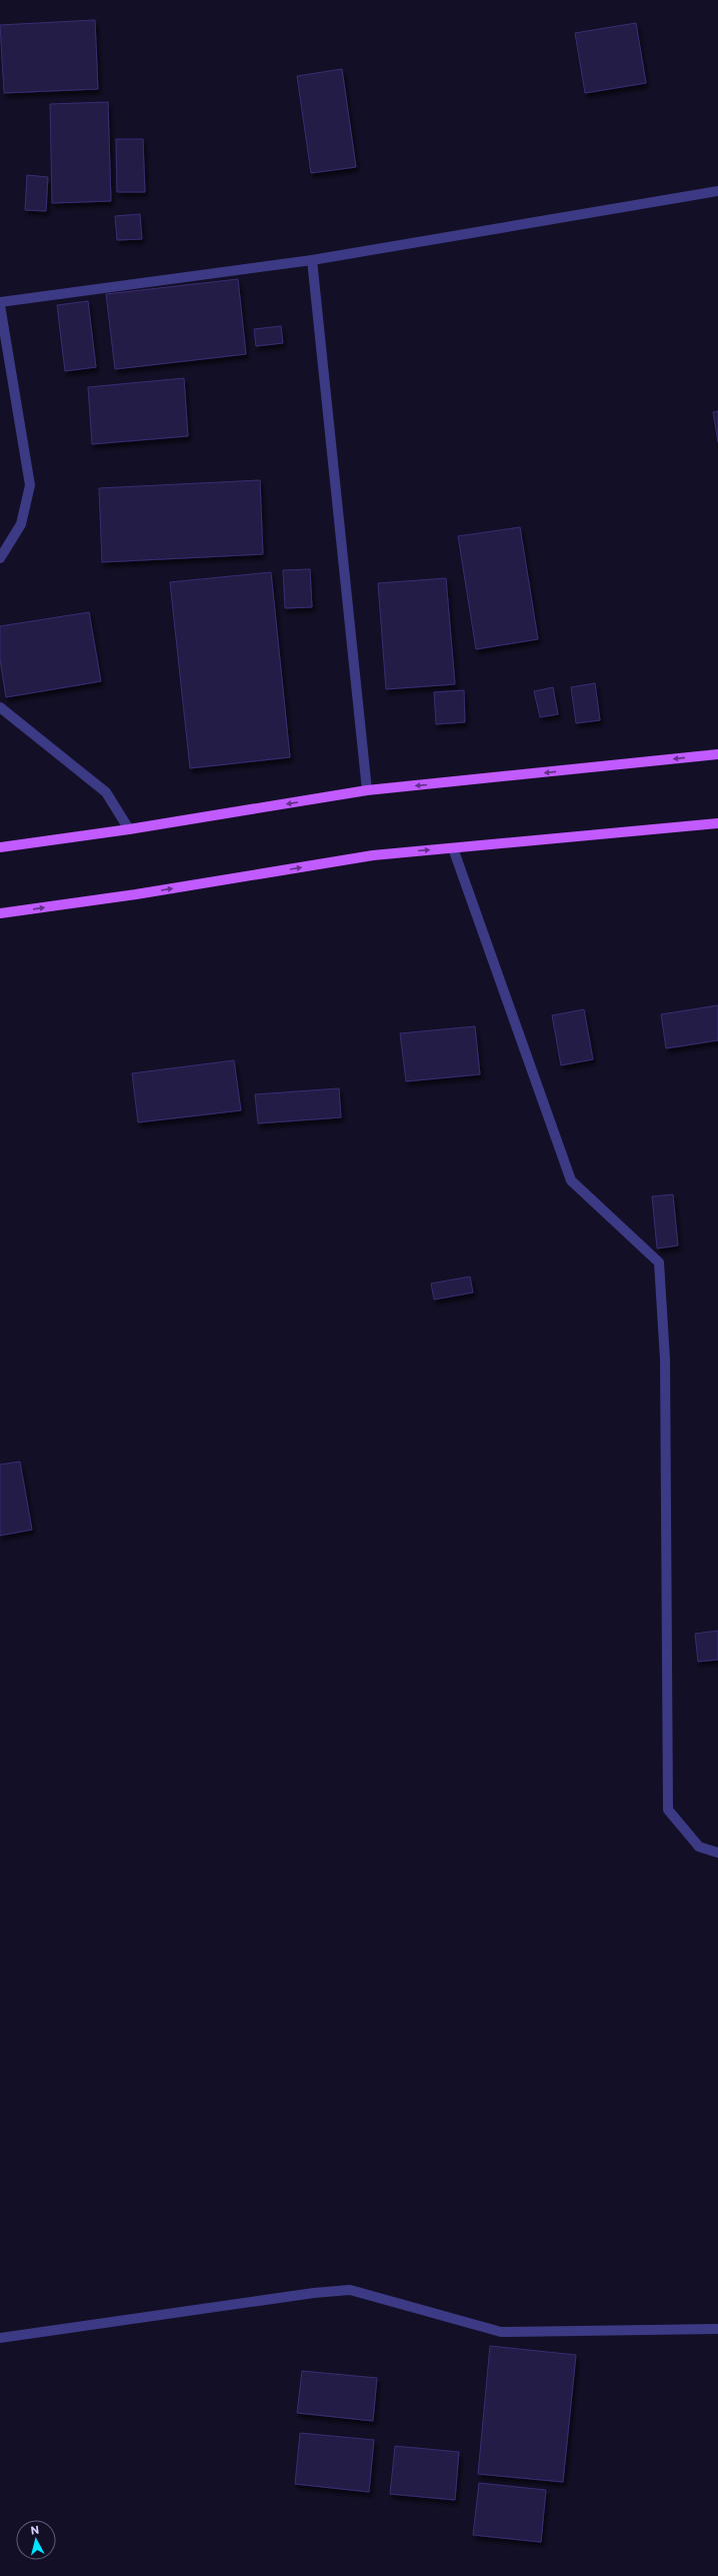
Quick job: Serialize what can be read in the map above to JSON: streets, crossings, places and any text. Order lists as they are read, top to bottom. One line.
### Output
{"north":"top"}
